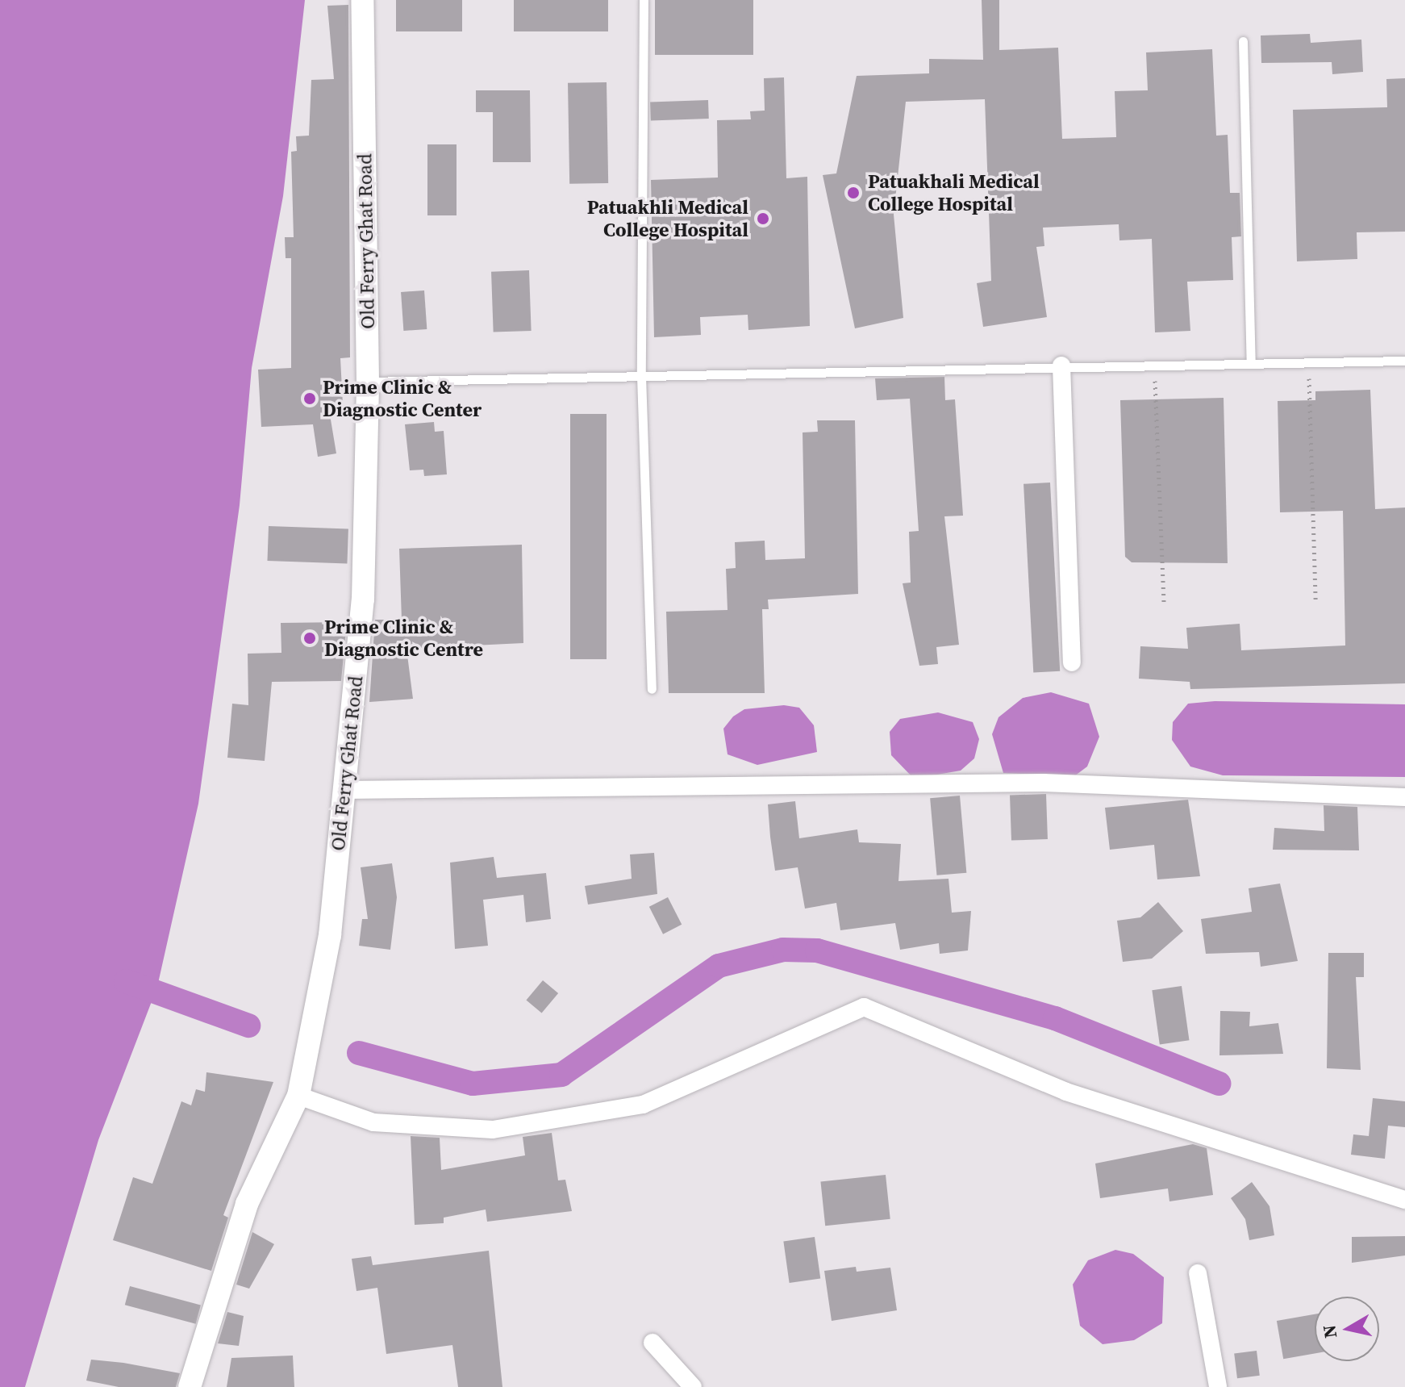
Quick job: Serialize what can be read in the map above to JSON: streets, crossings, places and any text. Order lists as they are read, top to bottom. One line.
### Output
{"streets":{"street":["Old Ferry Ghat Road"]},"places":["Patuakhali Medical College Hospital","Patuakhli Medical College Hospital","Prime Clinic & Diagnostic Center","Prime Clinic & Diagnostic Centre"],"north":"left"}
